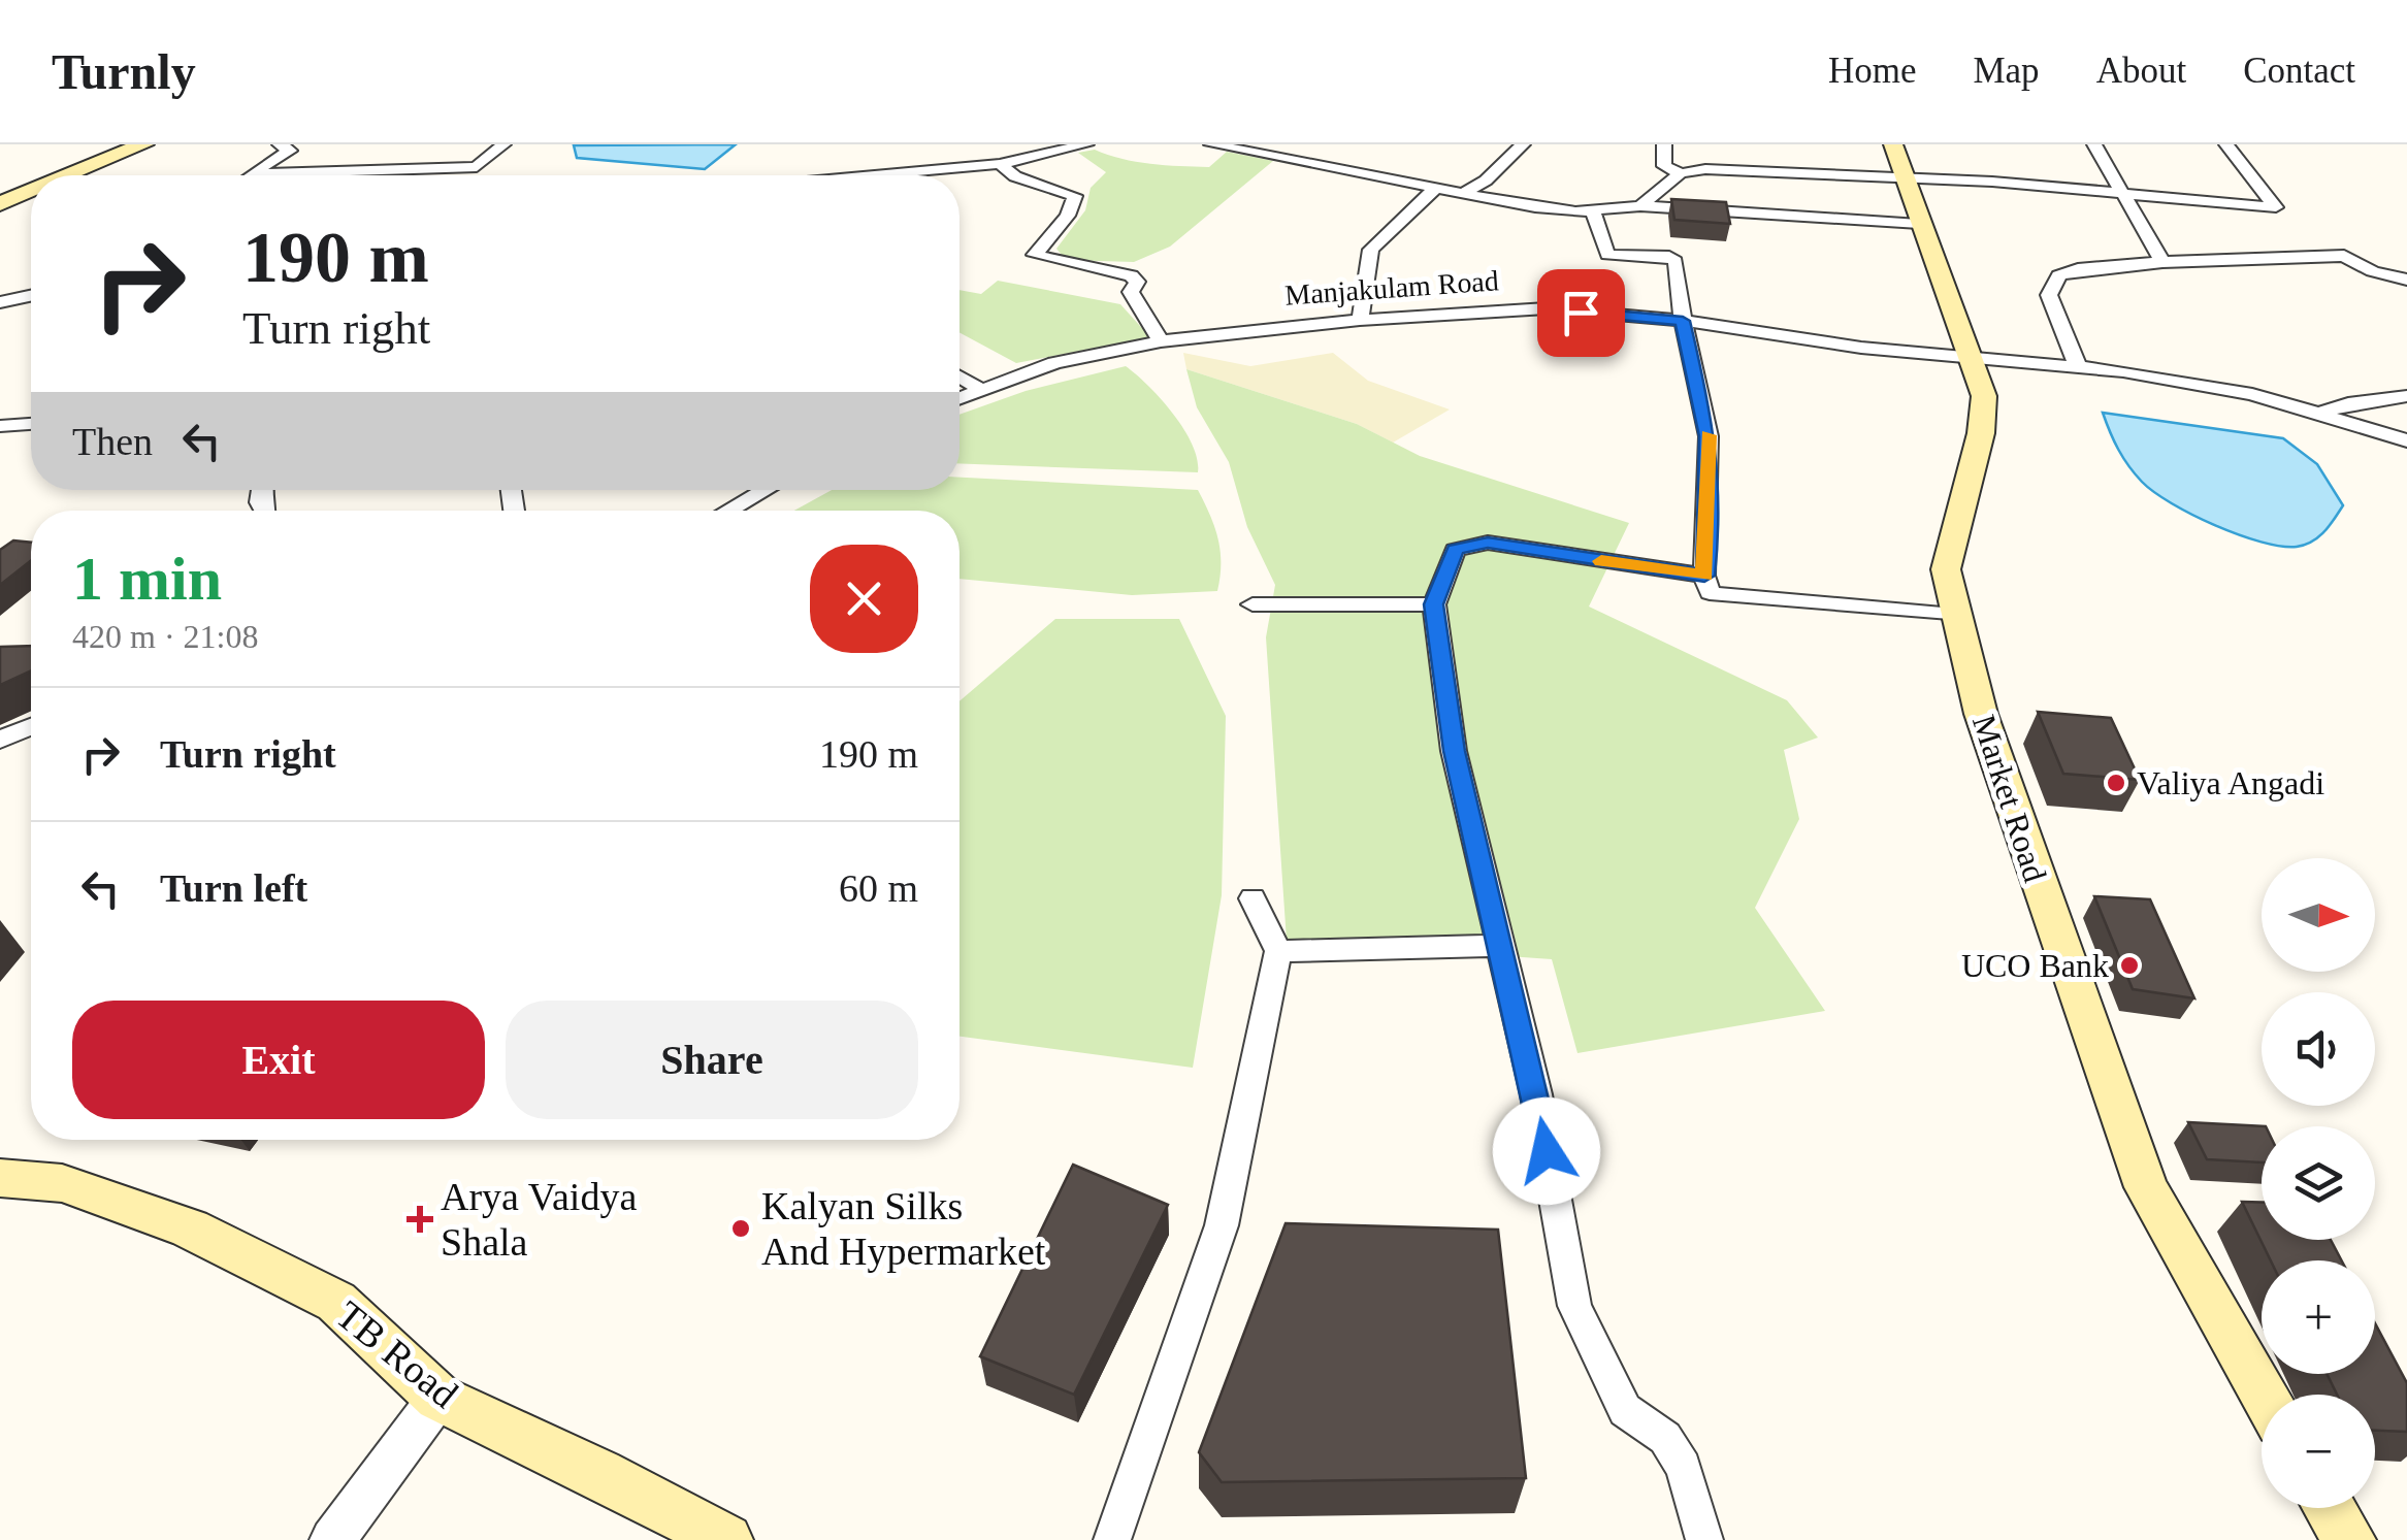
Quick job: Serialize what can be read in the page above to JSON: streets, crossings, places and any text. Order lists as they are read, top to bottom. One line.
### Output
{"streets":{"main road":["Market Road","TB Road"],"street":["Manjakulam Road"]},"crossings":[["Manjakulam Road","Market Road"]],"places":{"other":["Valiya Angadi","UCO Bank","Kalyan Silks And Hypermarket"],"health":["Arya Vaidya Shala"]},"north":"right","page":{"header":"Turnly","nav":["Home","Map","About","Contact"],"turn":["190 m","Turn right"],"then":"Then","heading":["1 min","420 m · 21:08"],"list":[{"name":"Turn right","value":"190 m"},{"name":"Turn left","value":"60 m"}],"map_buttons":["+","−"],"buttons":["Exit","Share"]}}
